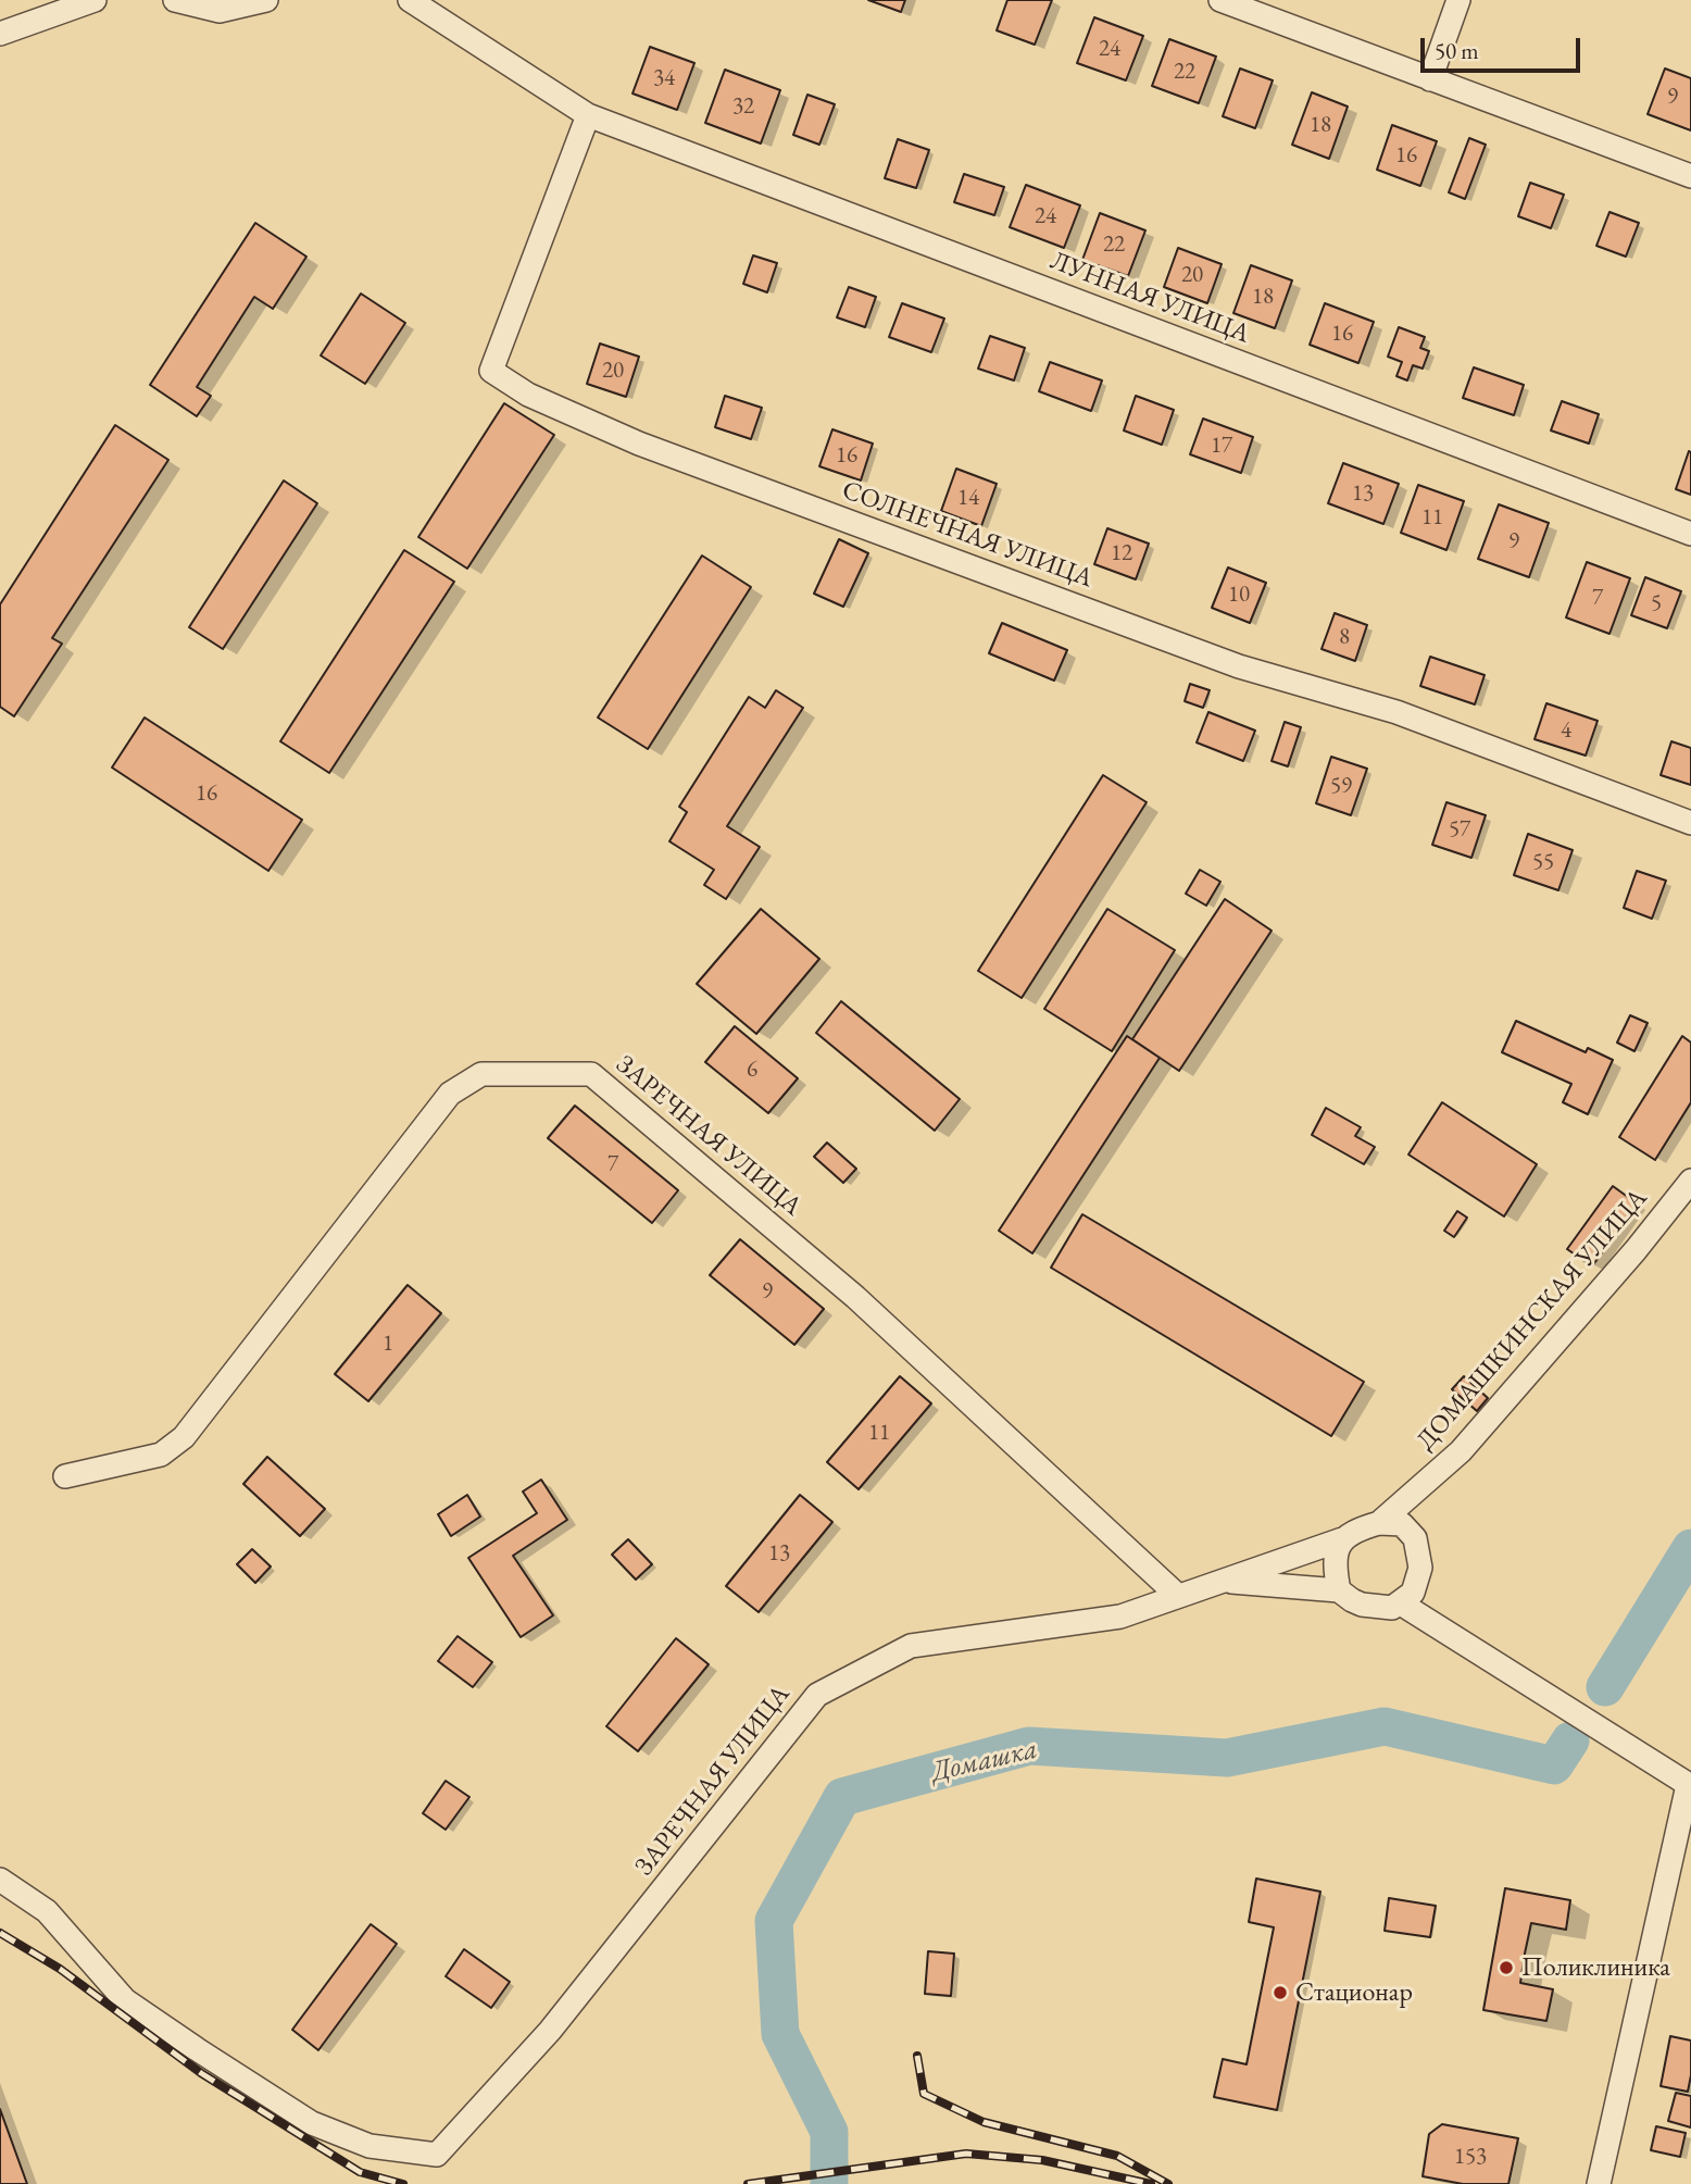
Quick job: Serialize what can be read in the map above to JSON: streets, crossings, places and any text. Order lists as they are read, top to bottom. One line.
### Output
{"streets":{"street":["ЛУННАЯ УЛИЦА","СОЛНЕЧНАЯ УЛИЦА","ЗАРЕЧНАЯ УЛИЦА","ДОМАШКИНСКАЯ УЛИЦА"]},"crossings":[["ЛУННАЯ УЛИЦА","СОЛНЕЧНАЯ УЛИЦА"],["ЗАРЕЧНАЯ УЛИЦА","ДОМАШКИНСКАЯ УЛИЦА"]],"water":["Домашка"],"places":["Поликлиника","Стационар"],"house_numbers":["24","22","34","9","32","18","16","24","22","20","18","16","20","17","16","13","14","11","9","12","10","7","5","8","4","59","16","57","55","6","7","9","1","11","13","153"],"scale_bar":"50 m"}
